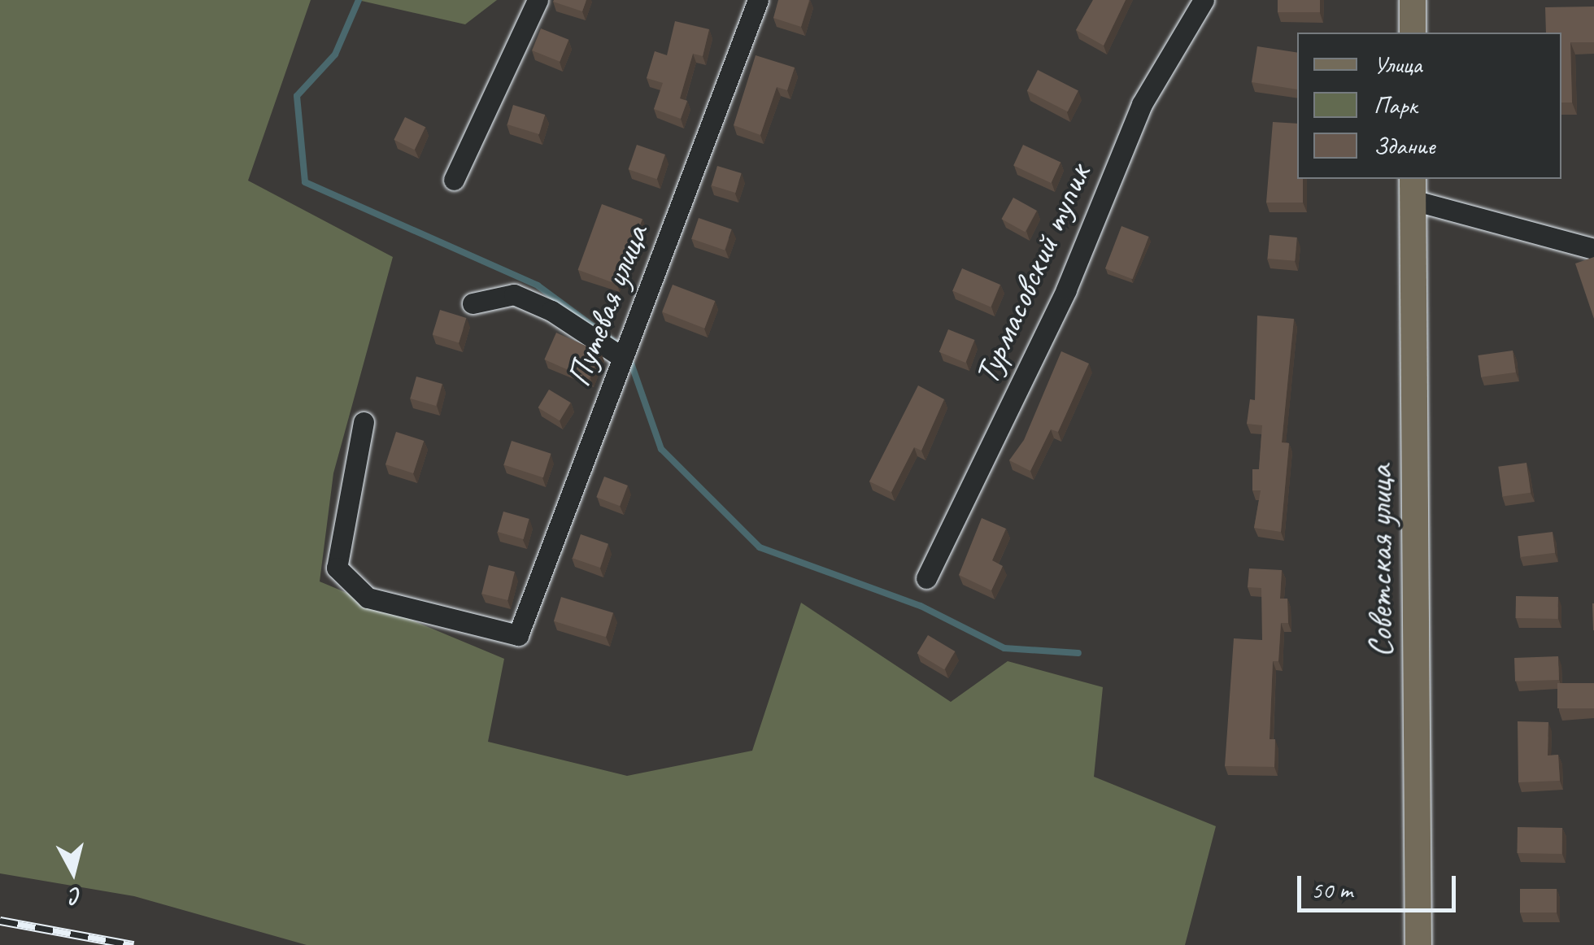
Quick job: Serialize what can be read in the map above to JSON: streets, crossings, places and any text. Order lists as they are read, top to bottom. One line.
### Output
{"streets":{"main road":["Советская улица"],"street":["Турмасовский тупик","Путевая улица"]},"legend":["Улица","Парк","Здание"],"scale_bar":"50 m","north":"bottom"}
